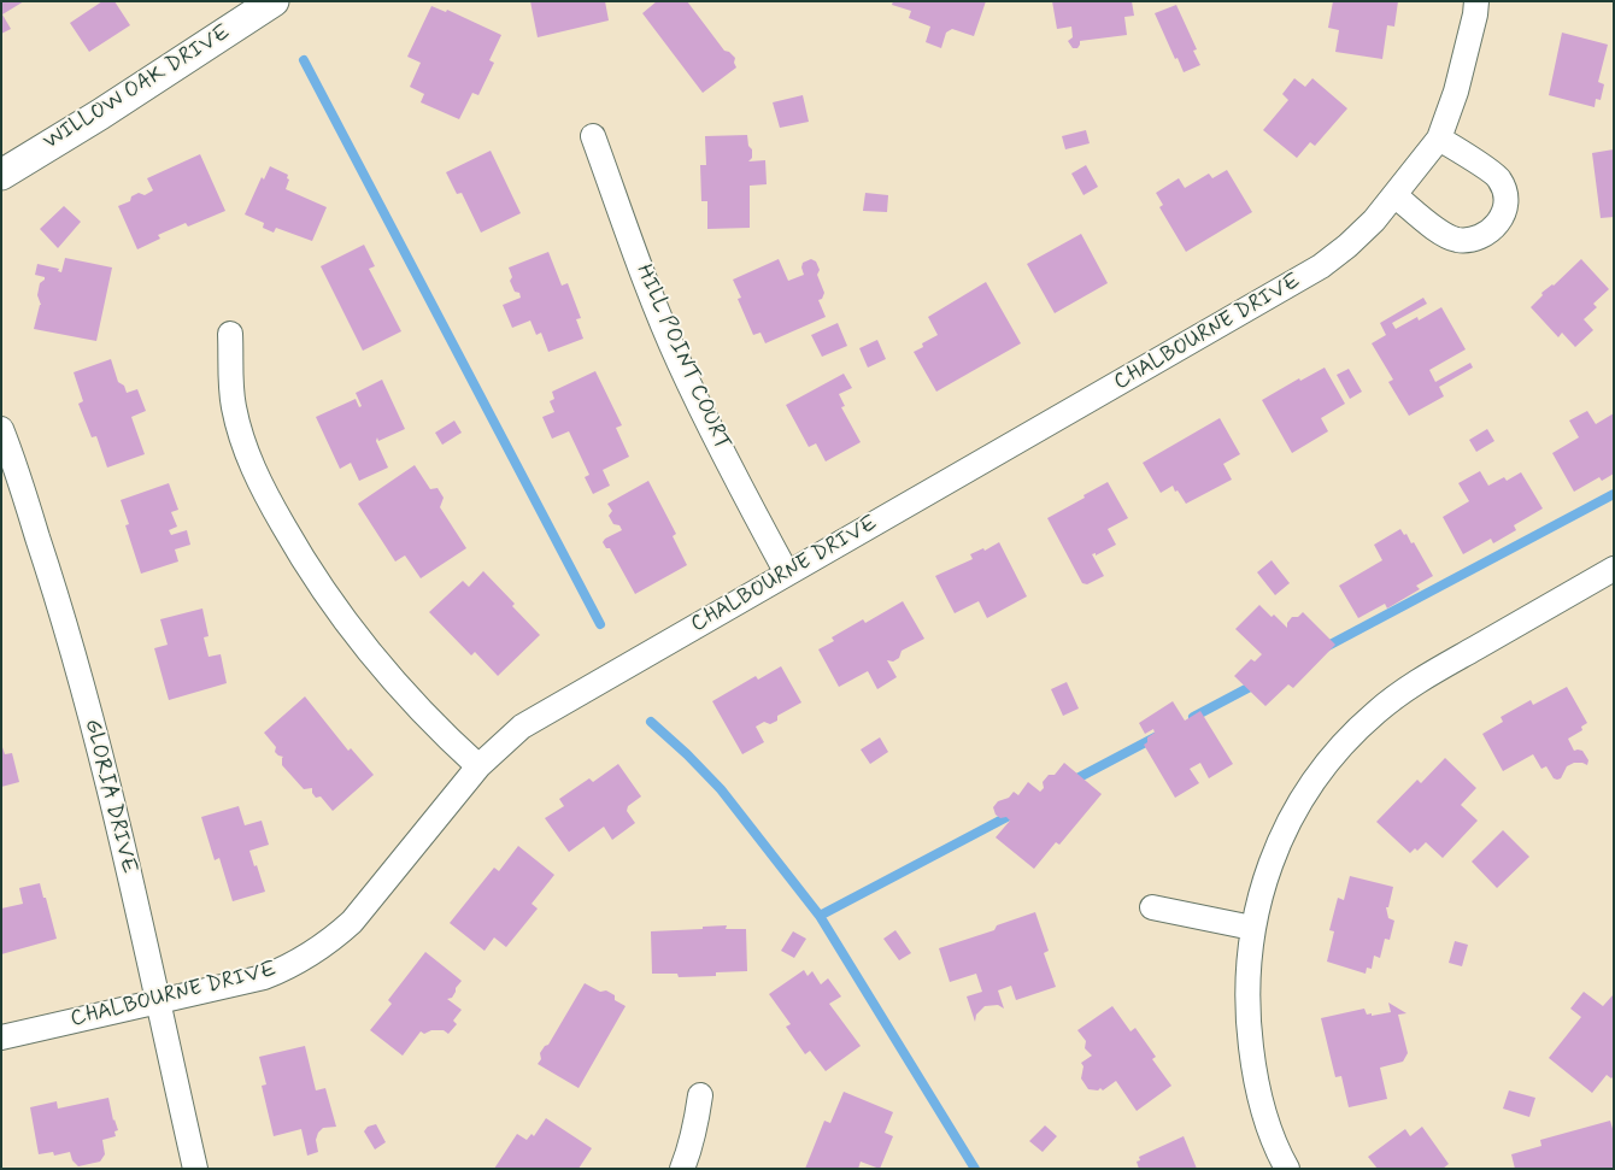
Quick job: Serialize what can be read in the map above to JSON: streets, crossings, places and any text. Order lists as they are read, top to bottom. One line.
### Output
{"streets":{"street":["WILLOW OAK DRIVE","CHALBOURNE DRIVE","HILL POINT COURT","GLORIA DRIVE"]},"crossings":[["CHALBOURNE DRIVE","HILL POINT COURT"],["CHALBOURNE DRIVE","GLORIA DRIVE"]]}
